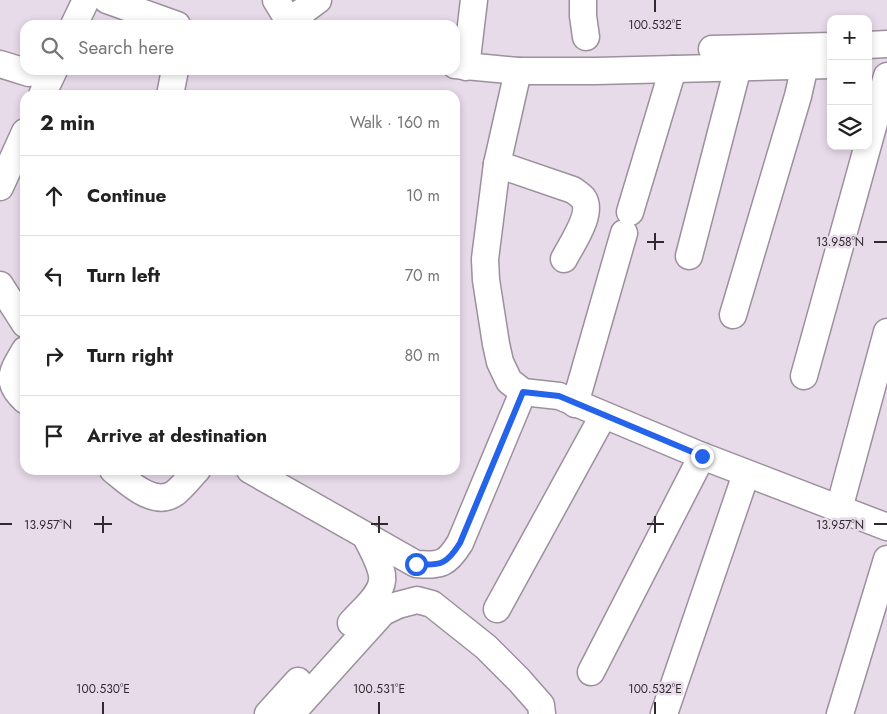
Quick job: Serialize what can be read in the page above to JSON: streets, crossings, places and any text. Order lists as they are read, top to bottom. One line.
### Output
{"page":{"map_buttons":["+","−"],"search":"Search here","heading":["2 min","Walk · 160 m"],"list":[["Continue","10 m"],["Turn left","70 m"],["Turn right","80 m"],"Arrive at destination"]},"coordinates":["100.532°E","13.958°N","13.957°N","100.530°E","100.531°E"]}
